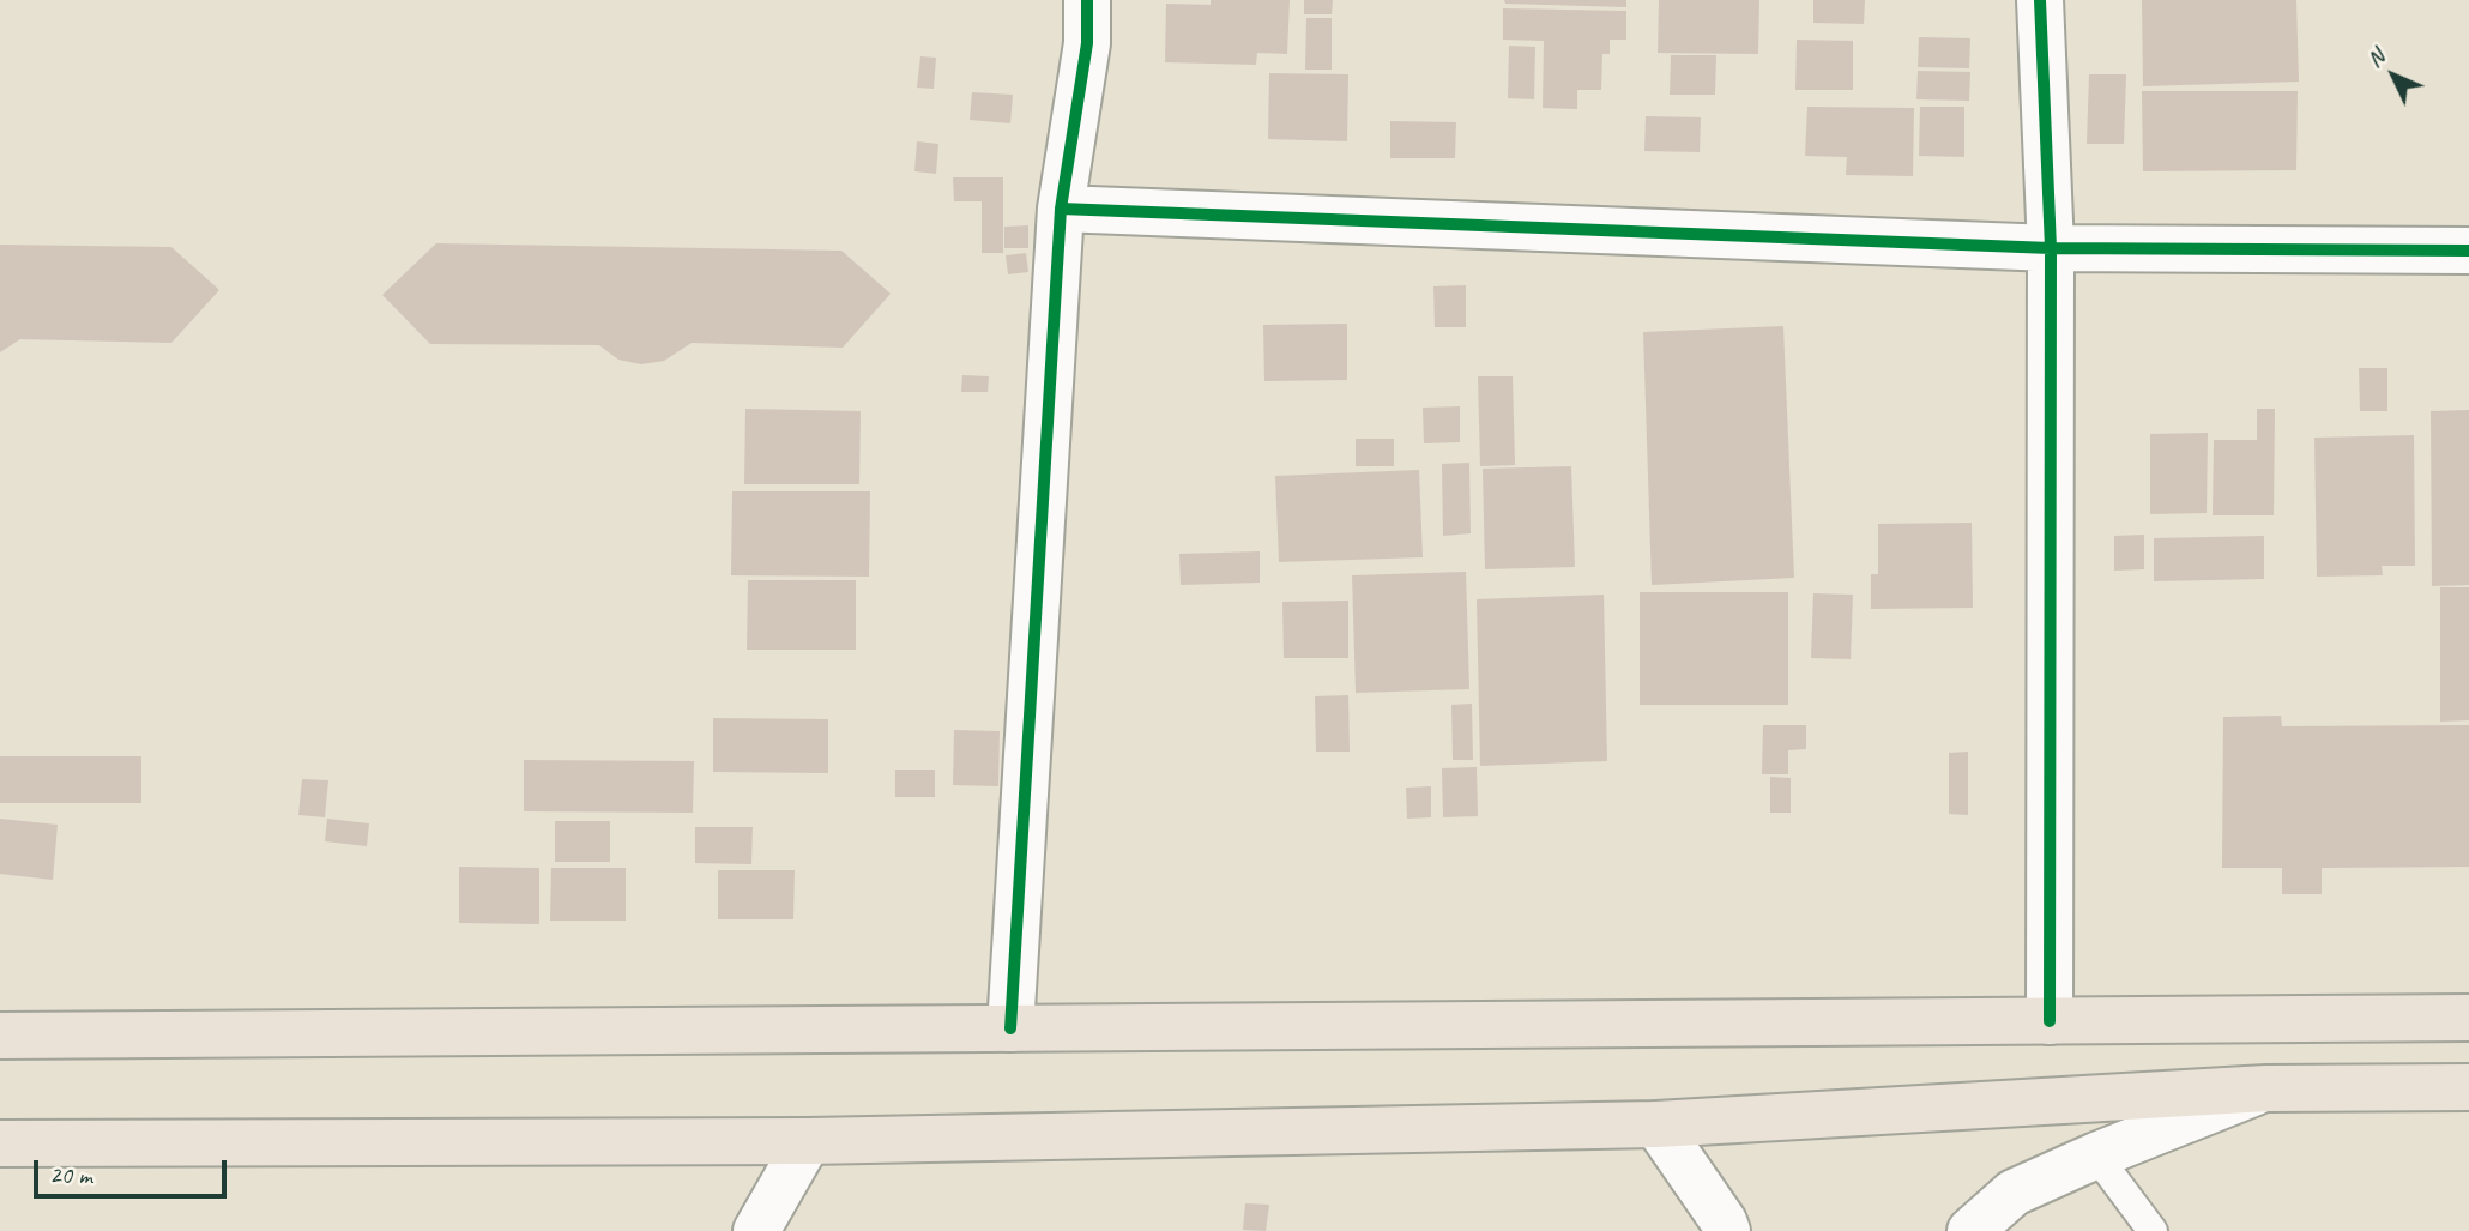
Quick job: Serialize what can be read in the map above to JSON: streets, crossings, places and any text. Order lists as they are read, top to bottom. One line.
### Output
{"scale_bar":"20 m","north":"top left"}
